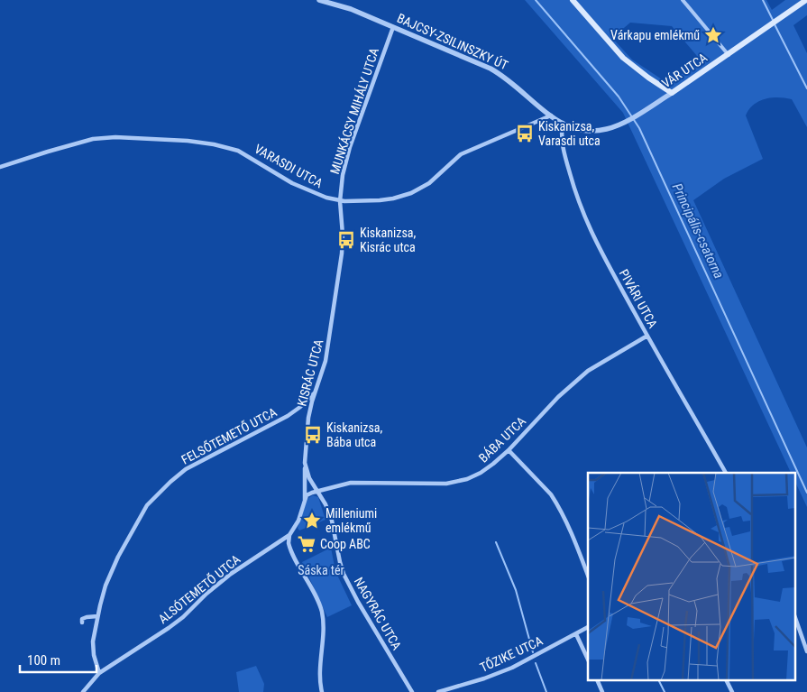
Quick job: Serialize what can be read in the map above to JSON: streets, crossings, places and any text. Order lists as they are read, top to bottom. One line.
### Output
{"streets":{"main road":["VÁR UTCA"],"street":["BAJCSY-ZSILINSZKY ÚT","MUNKÁCSY MIHÁLY UTCA","VARASDI UTCA","PIVÁRI UTCA","KISRÁC UTCA","FELSŐTEMETŐ UTCA","BÁBA UTCA","ALSÓTEMETŐ UTCA","NAGYRÁC UTCA","TŐZIKE UTCA"]},"crossings":[["BAJCSY-ZSILINSZKY ÚT","VÁR UTCA"],["BAJCSY-ZSILINSZKY ÚT","MUNKÁCSY MIHÁLY UTCA"],["BAJCSY-ZSILINSZKY ÚT","VARASDI UTCA"],["BAJCSY-ZSILINSZKY ÚT","PIVÁRI UTCA"],["MUNKÁCSY MIHÁLY UTCA","VARASDI UTCA"],["MUNKÁCSY MIHÁLY UTCA","KISRÁC UTCA"],["VARASDI UTCA","KISRÁC UTCA"],["PIVÁRI UTCA","BÁBA UTCA"],["KISRÁC UTCA","FELSŐTEMETŐ UTCA"],["KISRÁC UTCA","BÁBA UTCA"],["KISRÁC UTCA","NAGYRÁC UTCA"],["FELSŐTEMETŐ UTCA","ALSÓTEMETŐ UTCA"],["BÁBA UTCA","NAGYRÁC UTCA"]],"water":["Principális-csatorna"],"parks":["Sáska tér"],"places":{"place":["Várkapu emlékmű","Milleniumi emlékmű"],"bus stop":["Kiskanizsa, Varasdi utca","Kiskanizsa, Kisrác utca","Kiskanizsa, Bába utca"],"supermarket":["Coop ABC"]},"scale_bar":"100 m"}
